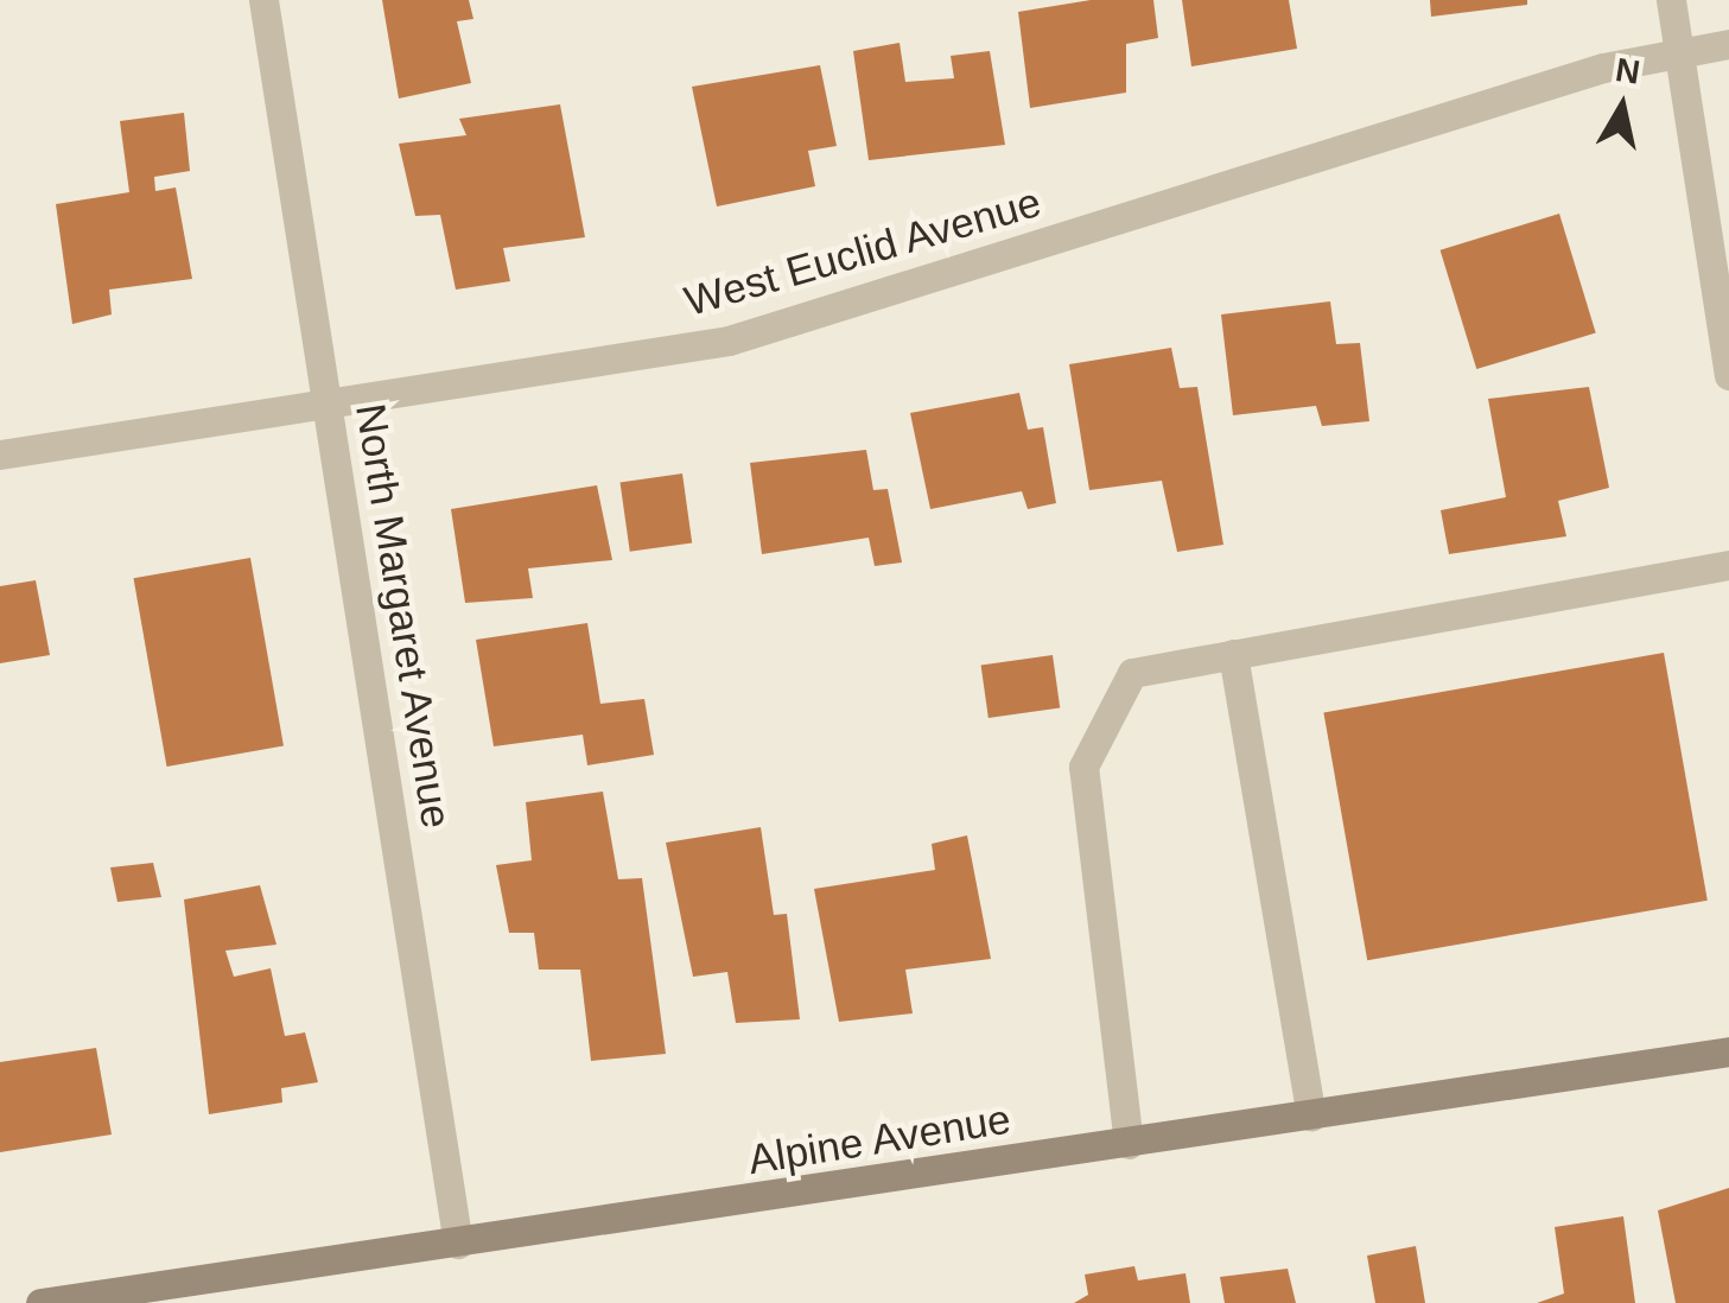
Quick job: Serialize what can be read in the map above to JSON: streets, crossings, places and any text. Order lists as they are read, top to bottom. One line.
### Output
{"streets":{"street":["West Euclid Avenue","North Margaret Avenue","Alpine Avenue"]},"crossings":[["West Euclid Avenue","North Margaret Avenue"],["North Margaret Avenue","Alpine Avenue"]],"north":"top"}
